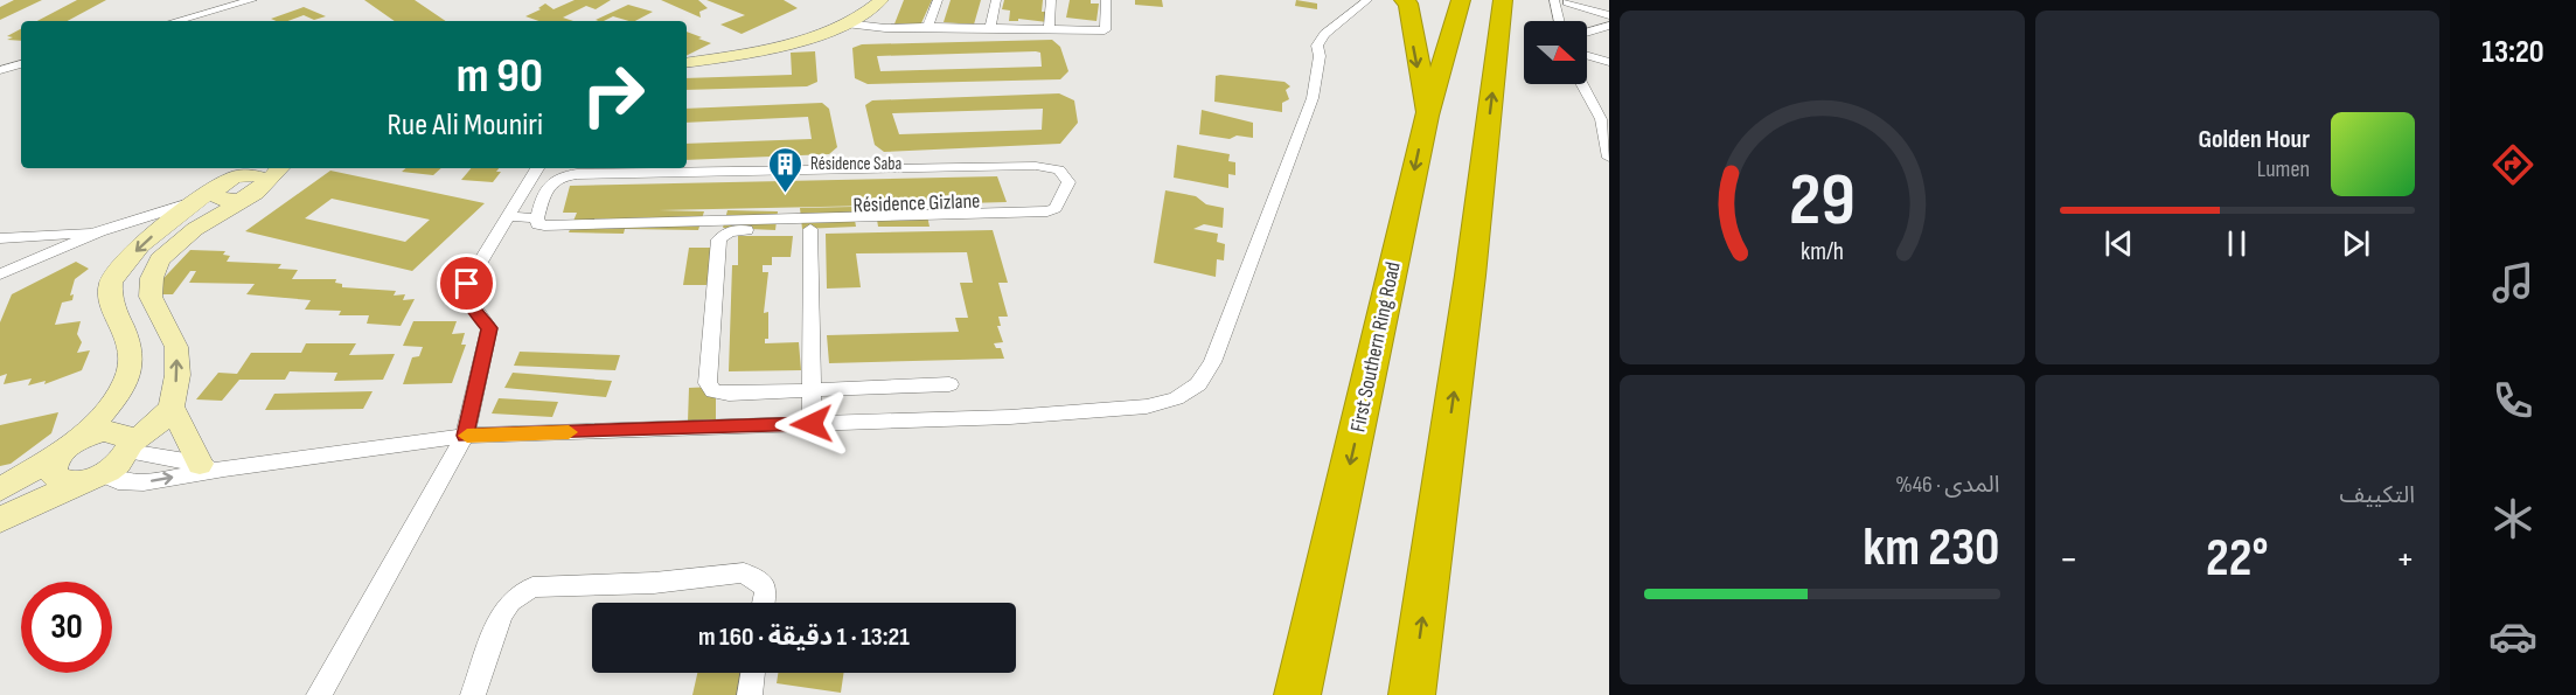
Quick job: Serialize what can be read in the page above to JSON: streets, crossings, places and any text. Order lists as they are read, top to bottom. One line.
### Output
{"streets":{"highway":["First Southern Ring Road"],"street":["Résidence Gizlane"]},"places":{"building":["Résidence Saba"]},"north":"right","page":{"tabs":"13:20","turn":["90 m","Rue Ali Mouniri"],"song":["Golden Hour","Lumen"],"tile":["التكييف",["المدى · 46%","230 km"]],"heat":["−","22°","+"],"limit":"30","trip":"13:21 · 1 دقيقة · 160 m","gauge":["29","km/h"]}}
